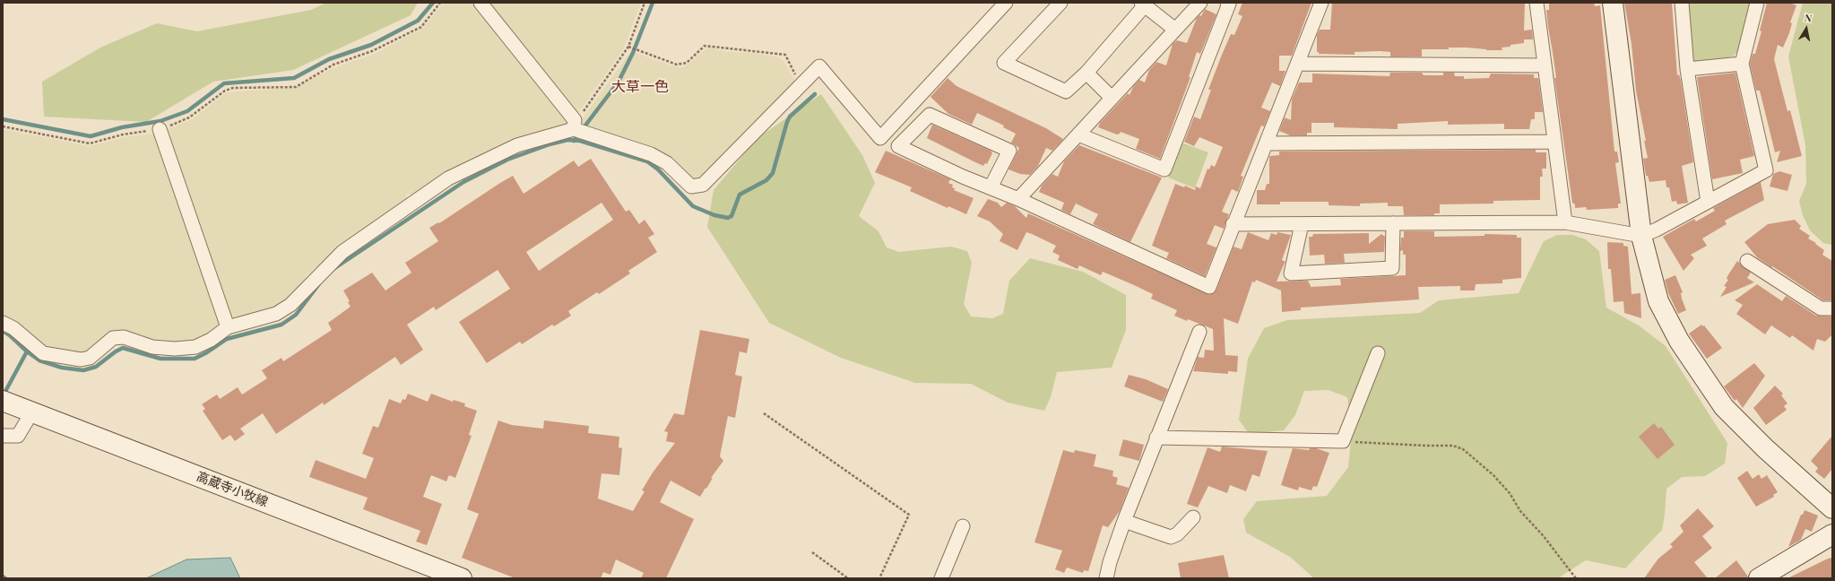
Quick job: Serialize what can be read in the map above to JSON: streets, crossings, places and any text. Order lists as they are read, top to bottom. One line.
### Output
{"streets":{"street":["高蔵寺小牧線"]},"districts":["大草一色"],"north":"top"}
